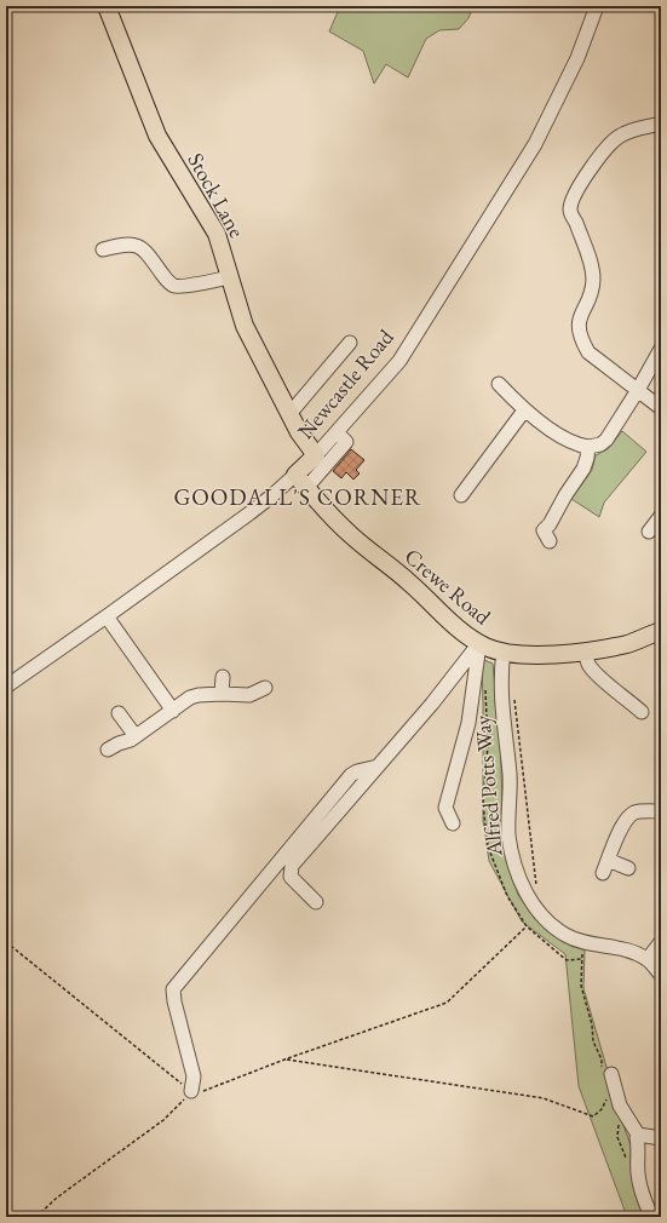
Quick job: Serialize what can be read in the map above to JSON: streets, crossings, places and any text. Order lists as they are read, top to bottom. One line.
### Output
{"streets":{"main road":["Stock Lane","Newcastle Road","Crewe Road"],"street":["Alfred Potts Way"]},"crossings":[["Stock Lane","Newcastle Road"],["Newcastle Road","Crewe Road"],["Crewe Road","Alfred Potts Way"]],"districts":["GOODALL'S CORNER"]}
